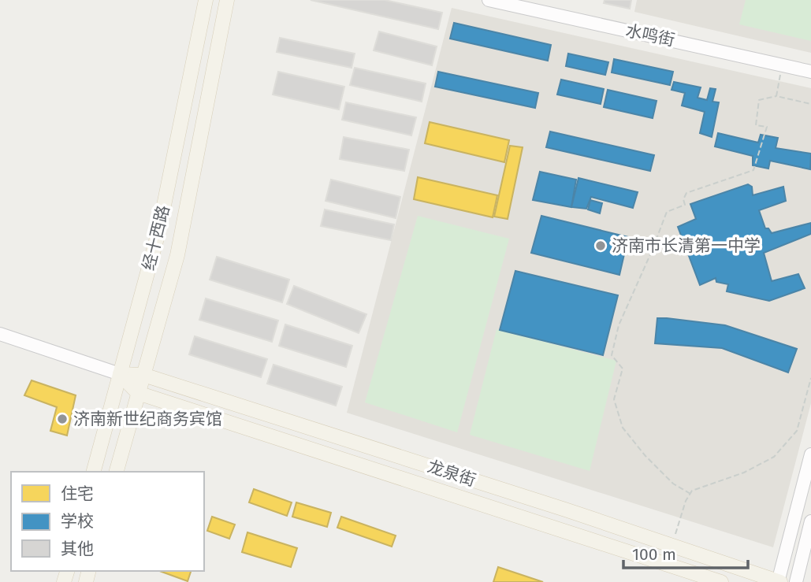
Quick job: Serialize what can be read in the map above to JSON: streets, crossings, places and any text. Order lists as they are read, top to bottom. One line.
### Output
{"streets":{"main road":["经十西路","龙泉街"],"street":["水鸣街"]},"crossings":[["经十西路","龙泉街"]],"places":["济南市长清第一中学","济南新世纪商务宾馆"],"legend":["住宅","学校","其他"],"scale_bar":"100 m"}
